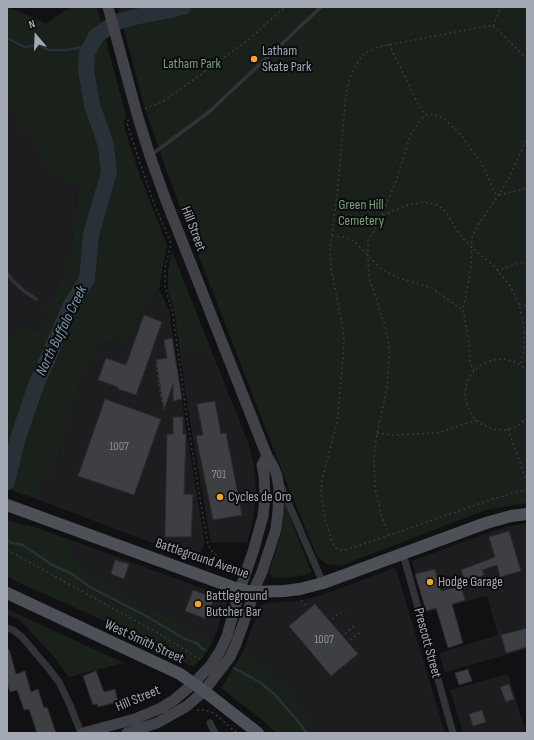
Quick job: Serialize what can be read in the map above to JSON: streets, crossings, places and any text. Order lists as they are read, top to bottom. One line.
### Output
{"streets":{"main road":["Battleground Avenue","West Smith Street"],"street":["Hill Street","Prescott Street"]},"crossings":[["Hill Street","Battleground Avenue"],["Hill Street","West Smith Street"],["Battleground Avenue","Prescott Street"]],"water":["North Buffalo Creek"],"parks":["Latham Park","Green Hill Cemetery"],"places":["Latham Skate Park","Cycles de Oro","Hodge Garage","Battleground Butcher Bar"],"house_numbers":["1007","701","1007"],"north":"top"}
